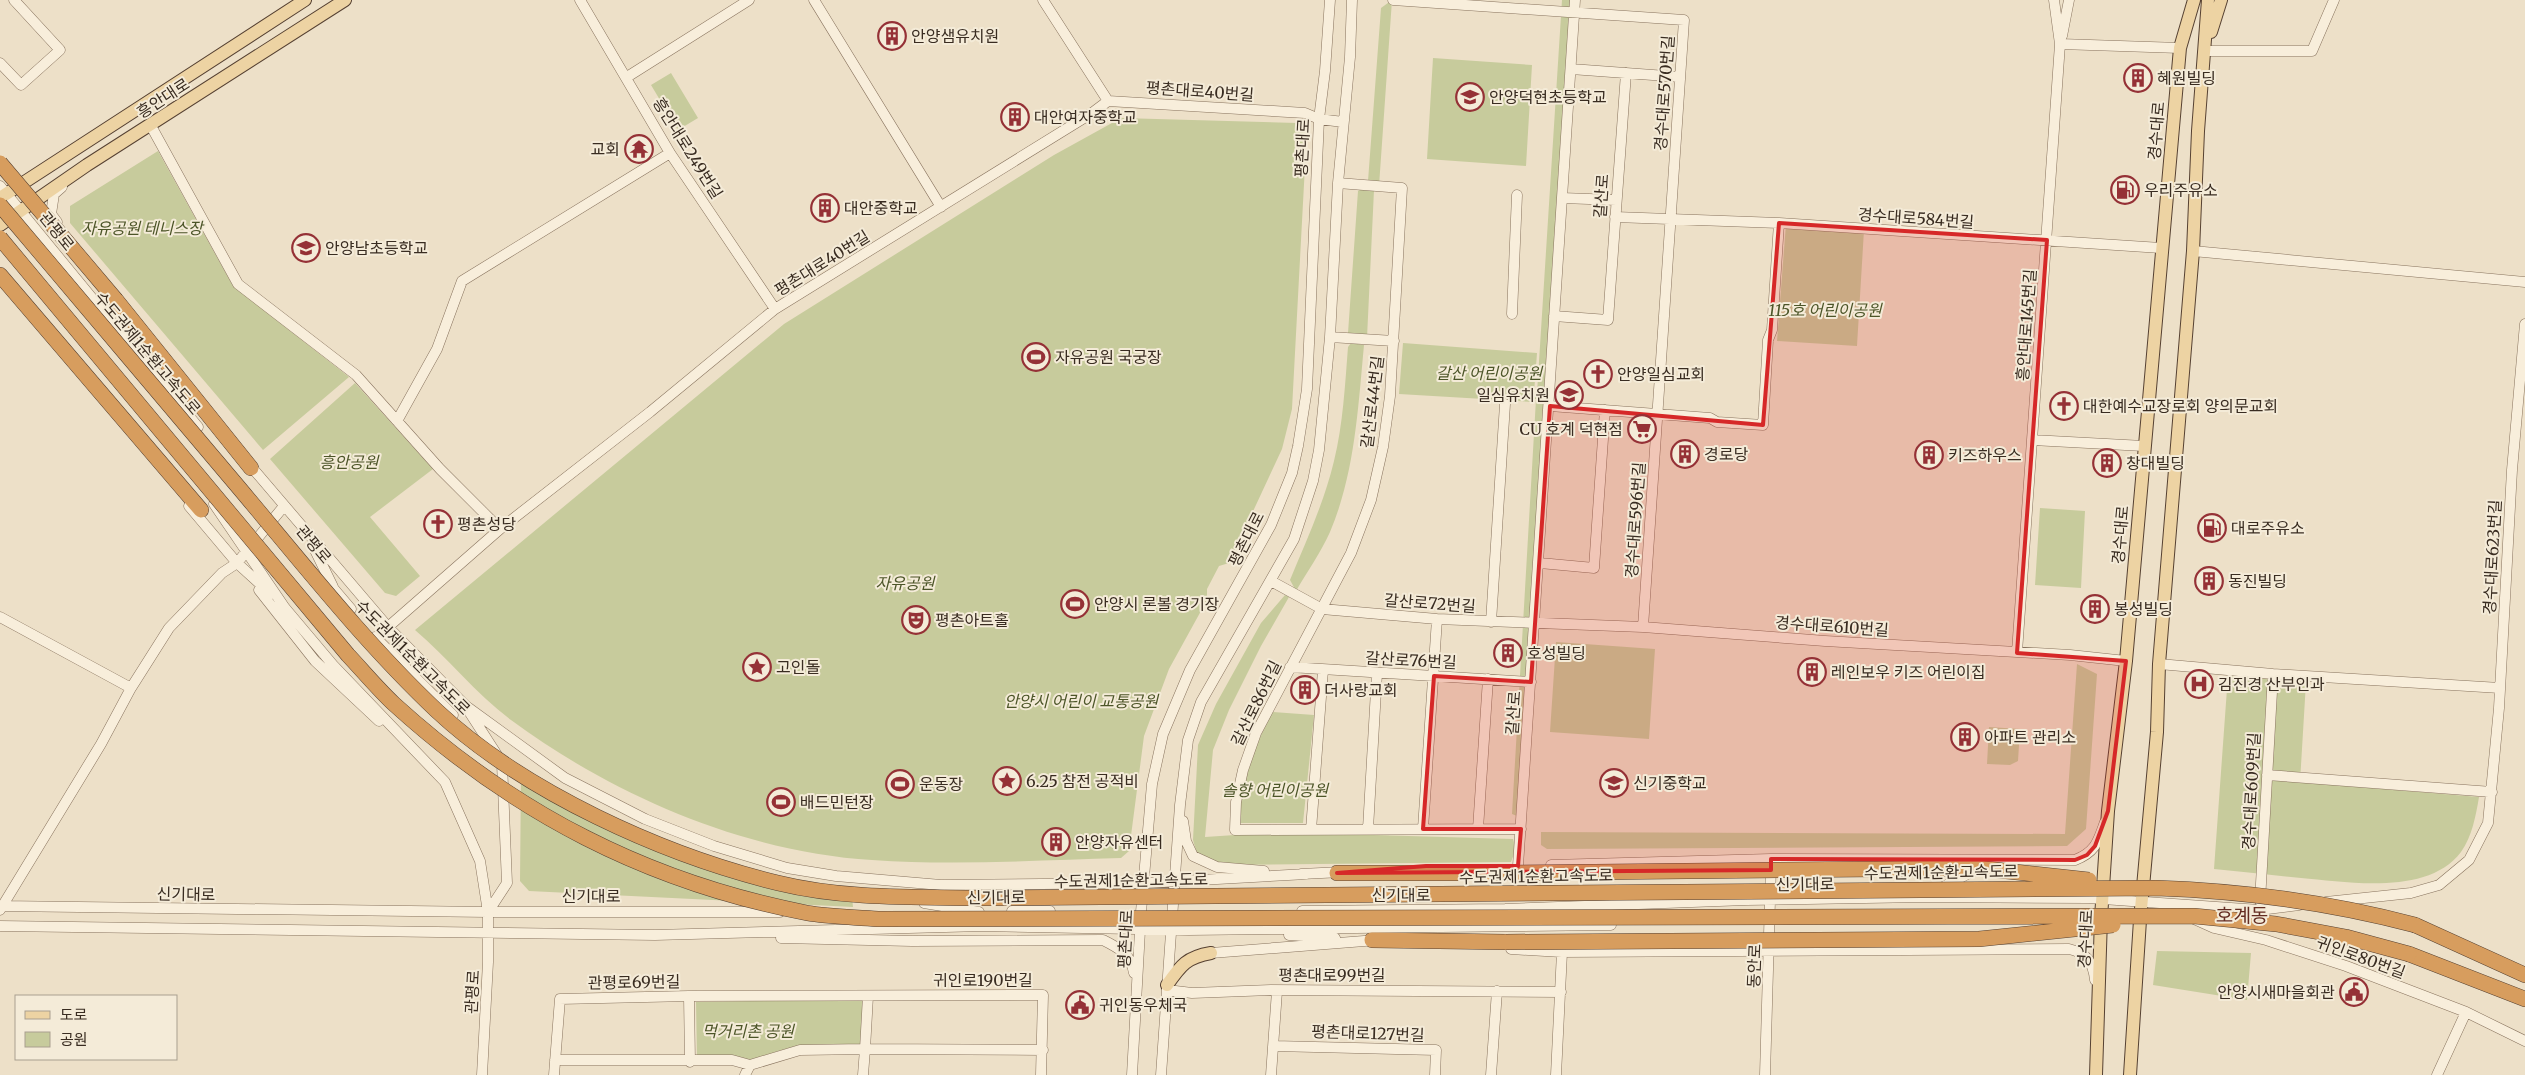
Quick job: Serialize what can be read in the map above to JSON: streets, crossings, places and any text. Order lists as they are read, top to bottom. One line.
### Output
{"streets":{"highway":["수도권제1순환고속도로"],"main road":["흥안대로","경수대로"],"street":["평촌대로40번길","경수대로570번길","흥안대로249번길","평촌대로","갈산로","경수대로584번길","관평로","흥안대로145번길","갈산로44번길","경수대로596번길","경수대로623번길","갈산로72번길","경수대로610번길","갈산로76번길","갈산로86번길","경수대로609번길","신기대로","귀인로80번길","동안로","평촌대로99번길","귀인로190번길","관평로69번길","평촌대로127번길"]},"crossings":[["평촌대로40번길","흥안대로249번길"],["평촌대로40번길","평촌대로"],["경수대로570번길","갈산로"],["경수대로570번길","경수대로584번길"],["경수대로570번길","경수대로596번길"],["흥안대로","관평로"],["흥안대로","수도권제1순환고속도로"],["경수대로","경수대로584번길"],["경수대로","경수대로610번길"],["경수대로","신기대로"],["평촌대로","신기대로"],["갈산로","경수대로584번길"],["갈산로","갈산로72번길"],["갈산로","경수대로610번길"],["갈산로","갈산로76번길"],["갈산로","갈산로86번길"],["경수대로584번길","흥안대로145번길"],["경수대로584번길","경수대로596번길"],["관평로","수도권제1순환고속도로"],["관평로","신기대로"],["흥안대로145번길","경수대로610번길"],["갈산로44번길","갈산로72번길"],["갈산로44번길","갈산로86번길"],["경수대로596번길","경수대로610번길"],["경수대로623번길","경수대로609번길"],["경수대로623번길","신기대로"],["갈산로72번길","경수대로610번길"],["갈산로72번길","갈산로86번길"],["갈산로76번길","갈산로86번길"],["신기대로","귀인로80번길"],["신기대로","동안로"]],"districts":["호계동"],"parks":["자유공원 테니스장","115호 어린이공원","갈산 어린이공원","흥안공원","자유공원","안양시 어린이 교통공원","솔향 어린이공원","먹거리촌 공원"],"places":{"building":["안양샘유치원","혜원빌딩","대안여자중학교","대안중학교","경로당","키즈하우스","창대빌딩","동진빌딩","봉성빌딩","호성빌딩","레인보우 키즈 어린이집","더사랑교회","아파트 관리소","안양자유센터"],"school or university":["안양덕현초등학교","안양남초등학교","일심유치원","신기중학교"],"temple":["교회"],"fuel station":["우리주유소","대로주유소"],"sports":["자유공원 국궁장","안양시 론볼 경기장","운동장","배드민턴장"],"church":["안양일심교회","대한예수교장로회 양의문교회","평촌성당"],"supermarket":["CU 호계 덕현점"],"theatre":["평촌아트홀"],"place":["고인돌","6.25 참전 공적비"],"hospital":["김진경 산부인과"],"public building":["안양시새마을회관","귀인동우체국"]},"legend":["도로","공원"]}
